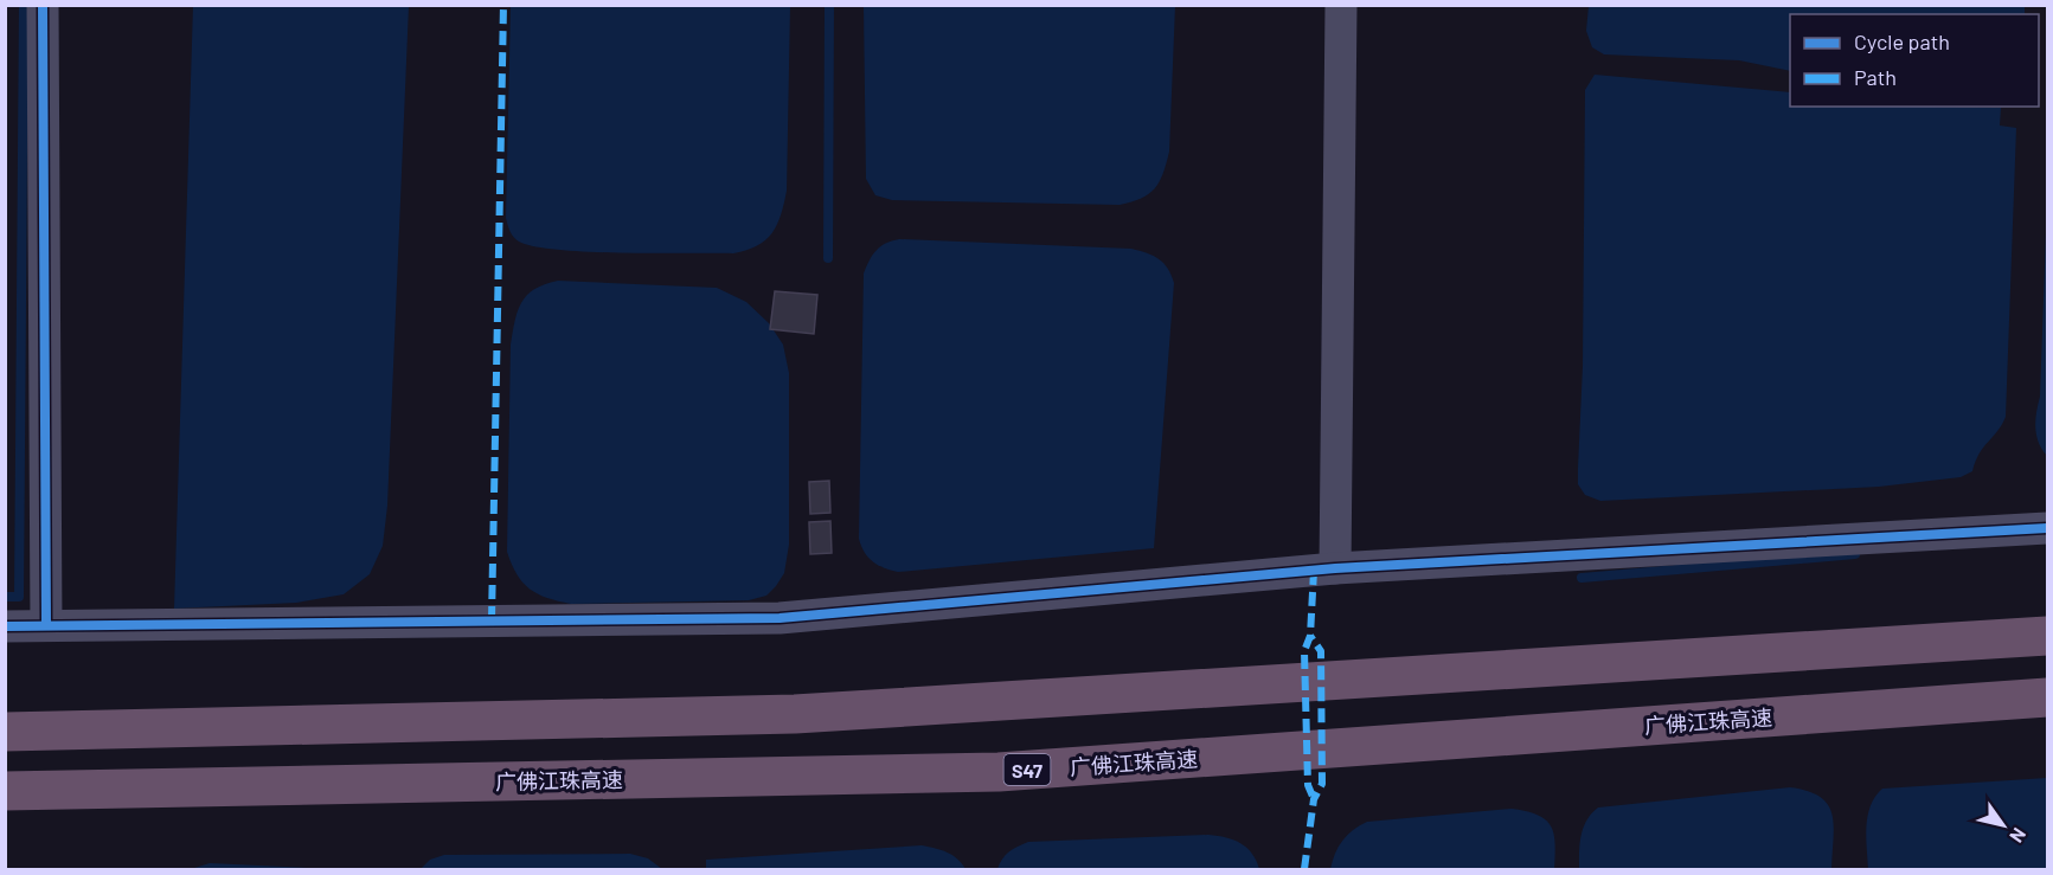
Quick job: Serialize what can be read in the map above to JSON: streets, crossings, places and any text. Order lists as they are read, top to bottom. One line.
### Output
{"streets":{"highway":["广佛江珠高速","S47"]},"legend":["Cycle path","Path"],"north":"bottom right"}
